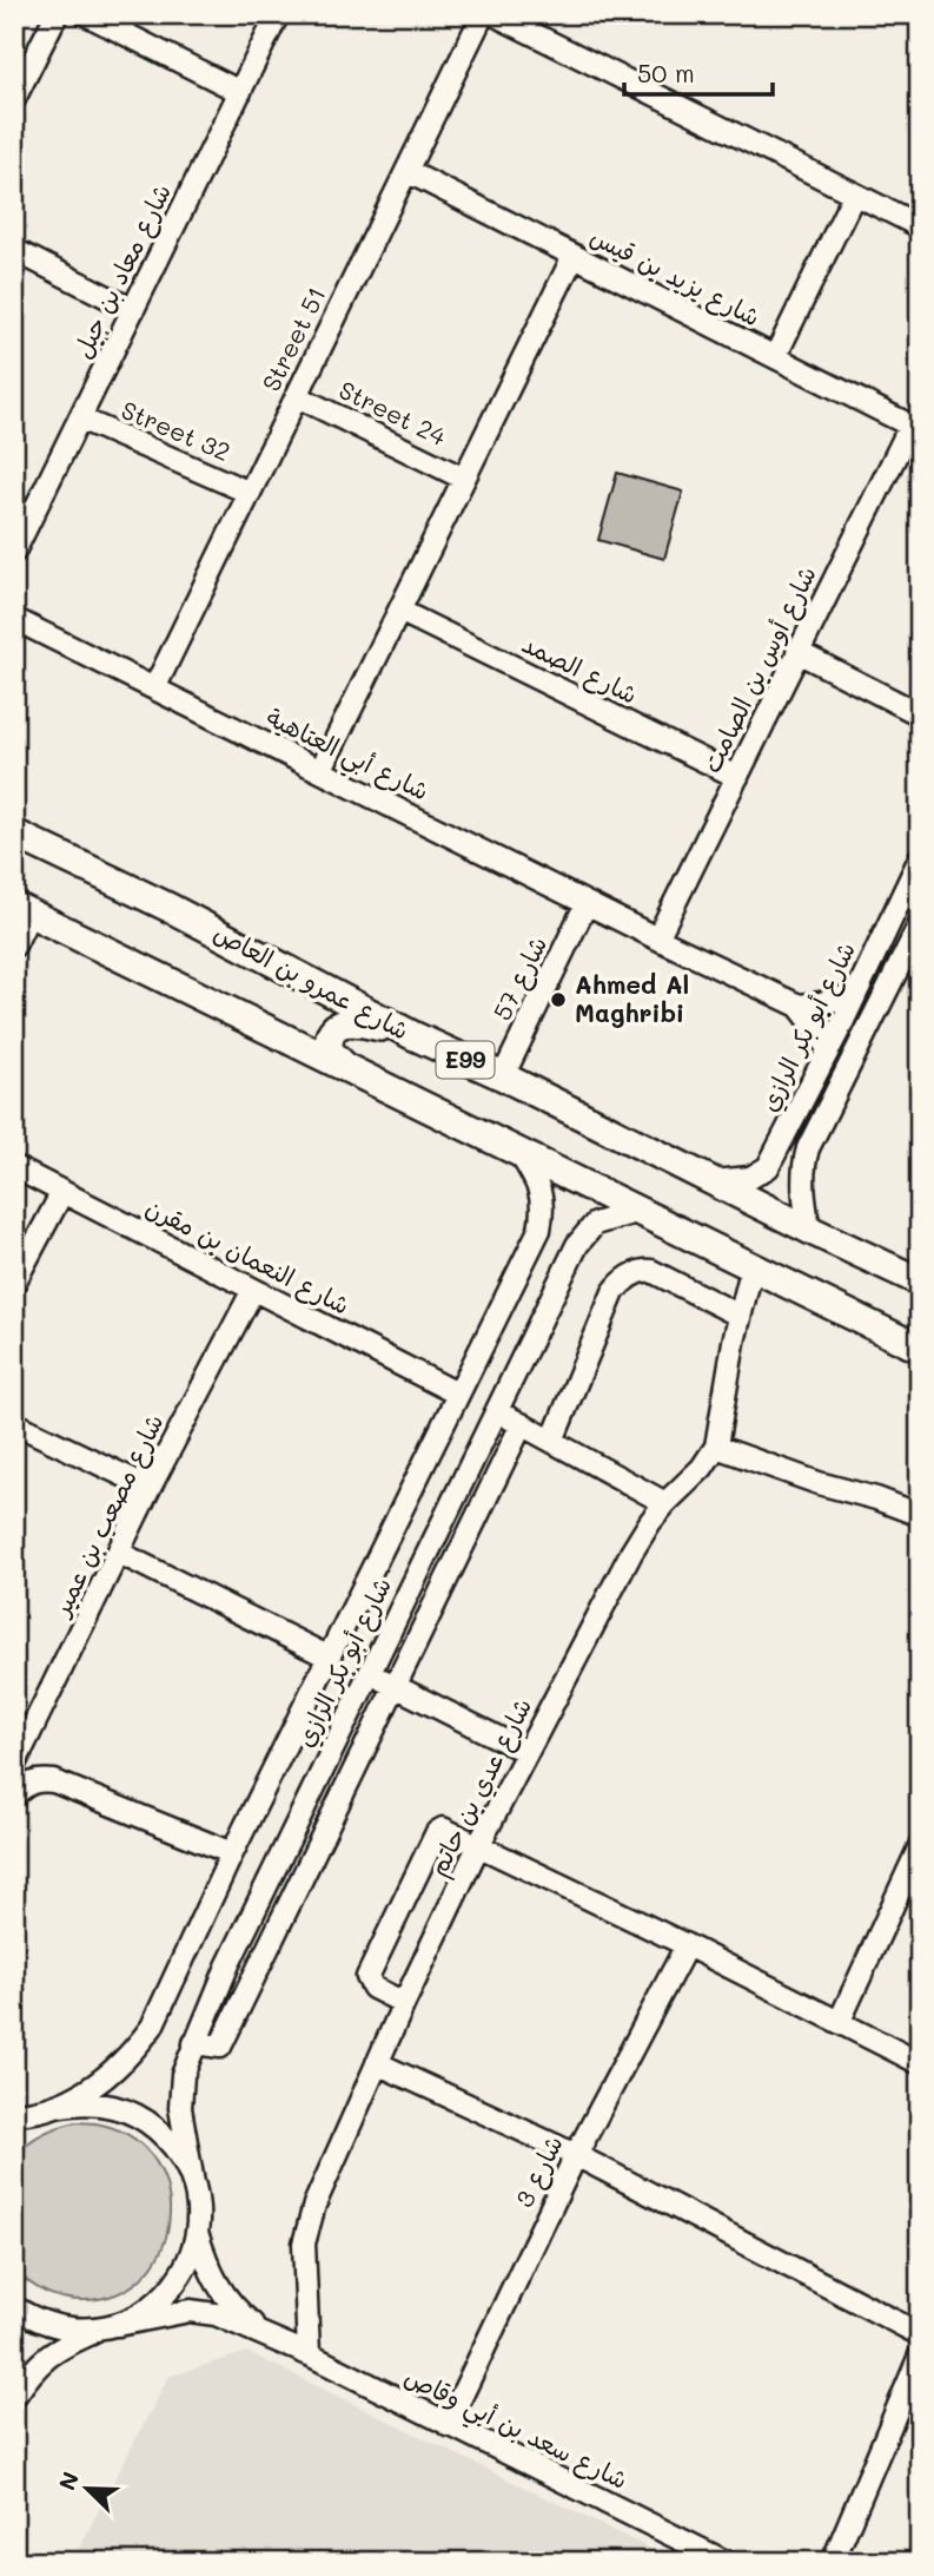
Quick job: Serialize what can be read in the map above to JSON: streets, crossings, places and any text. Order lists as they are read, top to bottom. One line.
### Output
{"streets":{"main road":["شارع عمرو بن العاص","E99"],"street":["شارع معاد بن جبل","شارع يزيد بن قيس","Street 51","Street 24","Street 32","شارع الصمد","شارع أوس بن الصامت","شارع أبي العتاهية","شارع 57","شارع أبو بكر الرازي","شارع النعمان بن مقرن","شارع مصعب بن عمير","شارع عدي بن حاتم","شارع 3","شارع سعد بن أبي وقاص"]},"crossings":[["شارع معاد بن جبل","Street 32"],["شارع يزيد بن قيس","Street 51"],["شارع يزيد بن قيس","شارع أوس بن الصامت"],["Street 51","Street 24"],["Street 51","Street 32"],["Street 51","شارع أبي العتاهية"],["شارع الصمد","شارع أوس بن الصامت"],["شارع أوس بن الصامت","شارع أبي العتاهية"],["شارع أبي العتاهية","شارع 57"],["شارع 57","شارع عمرو بن العاص"],["شارع عمرو بن العاص","شارع أبو بكر الرازي"],["شارع أبو بكر الرازي","E99"],["شارع أبو بكر الرازي","شارع النعمان بن مقرن"],["شارع أبو بكر الرازي","شارع سعد بن أبي وقاص"],["E99","شارع عدي بن حاتم"],["شارع النعمان بن مقرن","شارع مصعب بن عمير"],["شارع عدي بن حاتم","شارع سعد بن أبي وقاص"],["شارع 3","شارع سعد بن أبي وقاص"]],"places":["Ahmed Al Maghribi"],"scale_bar":"50 m","north":"top left"}
